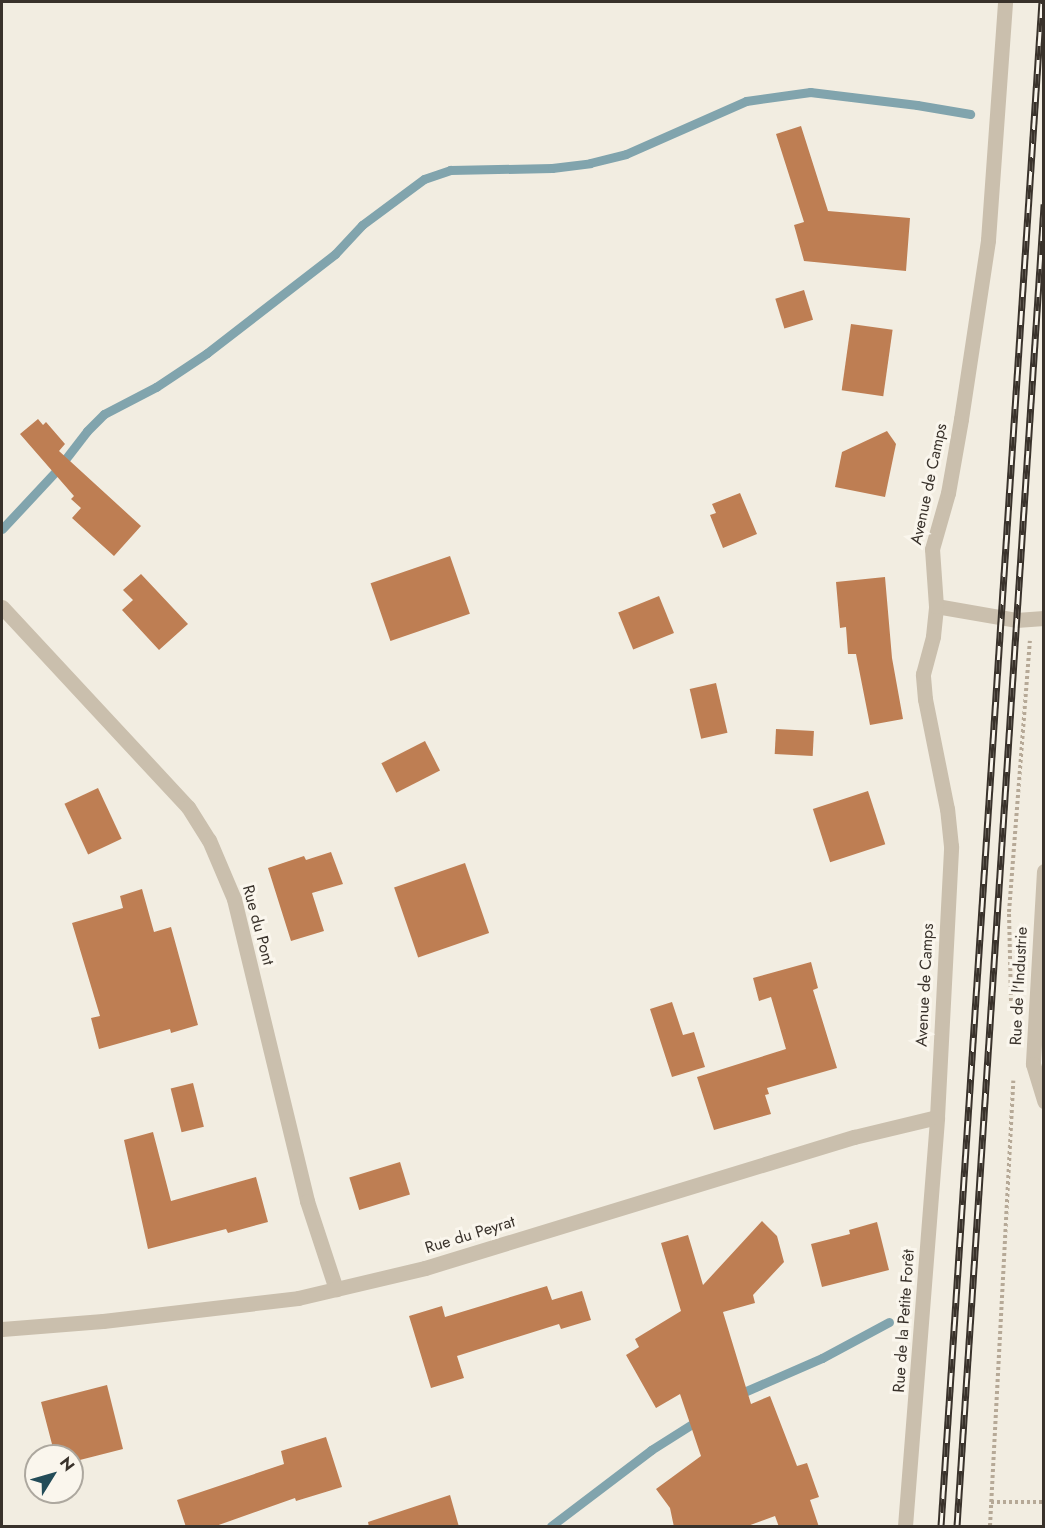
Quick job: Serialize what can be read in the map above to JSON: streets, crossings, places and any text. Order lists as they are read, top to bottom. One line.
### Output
{"streets":{"street":["Avenue de Camps","Rue du Pont","Rue de l'Industrie","Rue du Peyrat","Rue de la Petite Forêt"]},"crossings":[["Avenue de Camps","Rue du Peyrat"],["Avenue de Camps","Rue de la Petite Forêt"],["Rue du Pont","Rue du Peyrat"],["Rue du Peyrat","Rue de la Petite Forêt"]],"north":"top right"}
